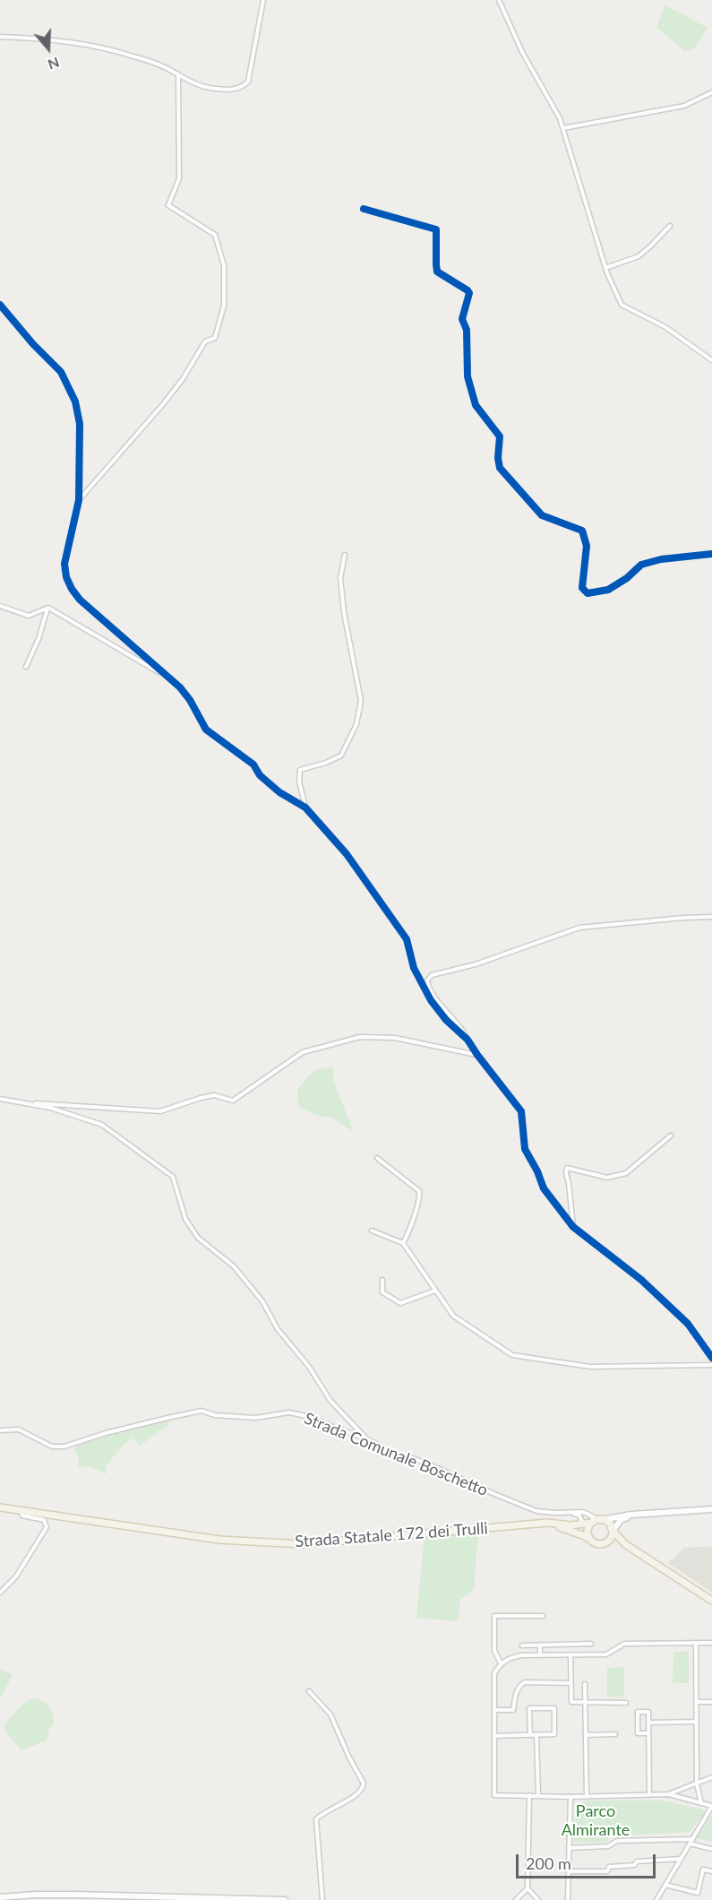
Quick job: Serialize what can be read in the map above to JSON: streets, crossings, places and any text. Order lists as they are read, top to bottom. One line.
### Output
{"streets":{"main road":["Strada Statale 172 dei Trulli"],"street":["Strada Comunale Boschetto"]},"crossings":[["Strada Comunale Boschetto","Strada Statale 172 dei Trulli"]],"parks":["Parco Almirante"],"scale_bar":"200 m","north":"bottom"}
